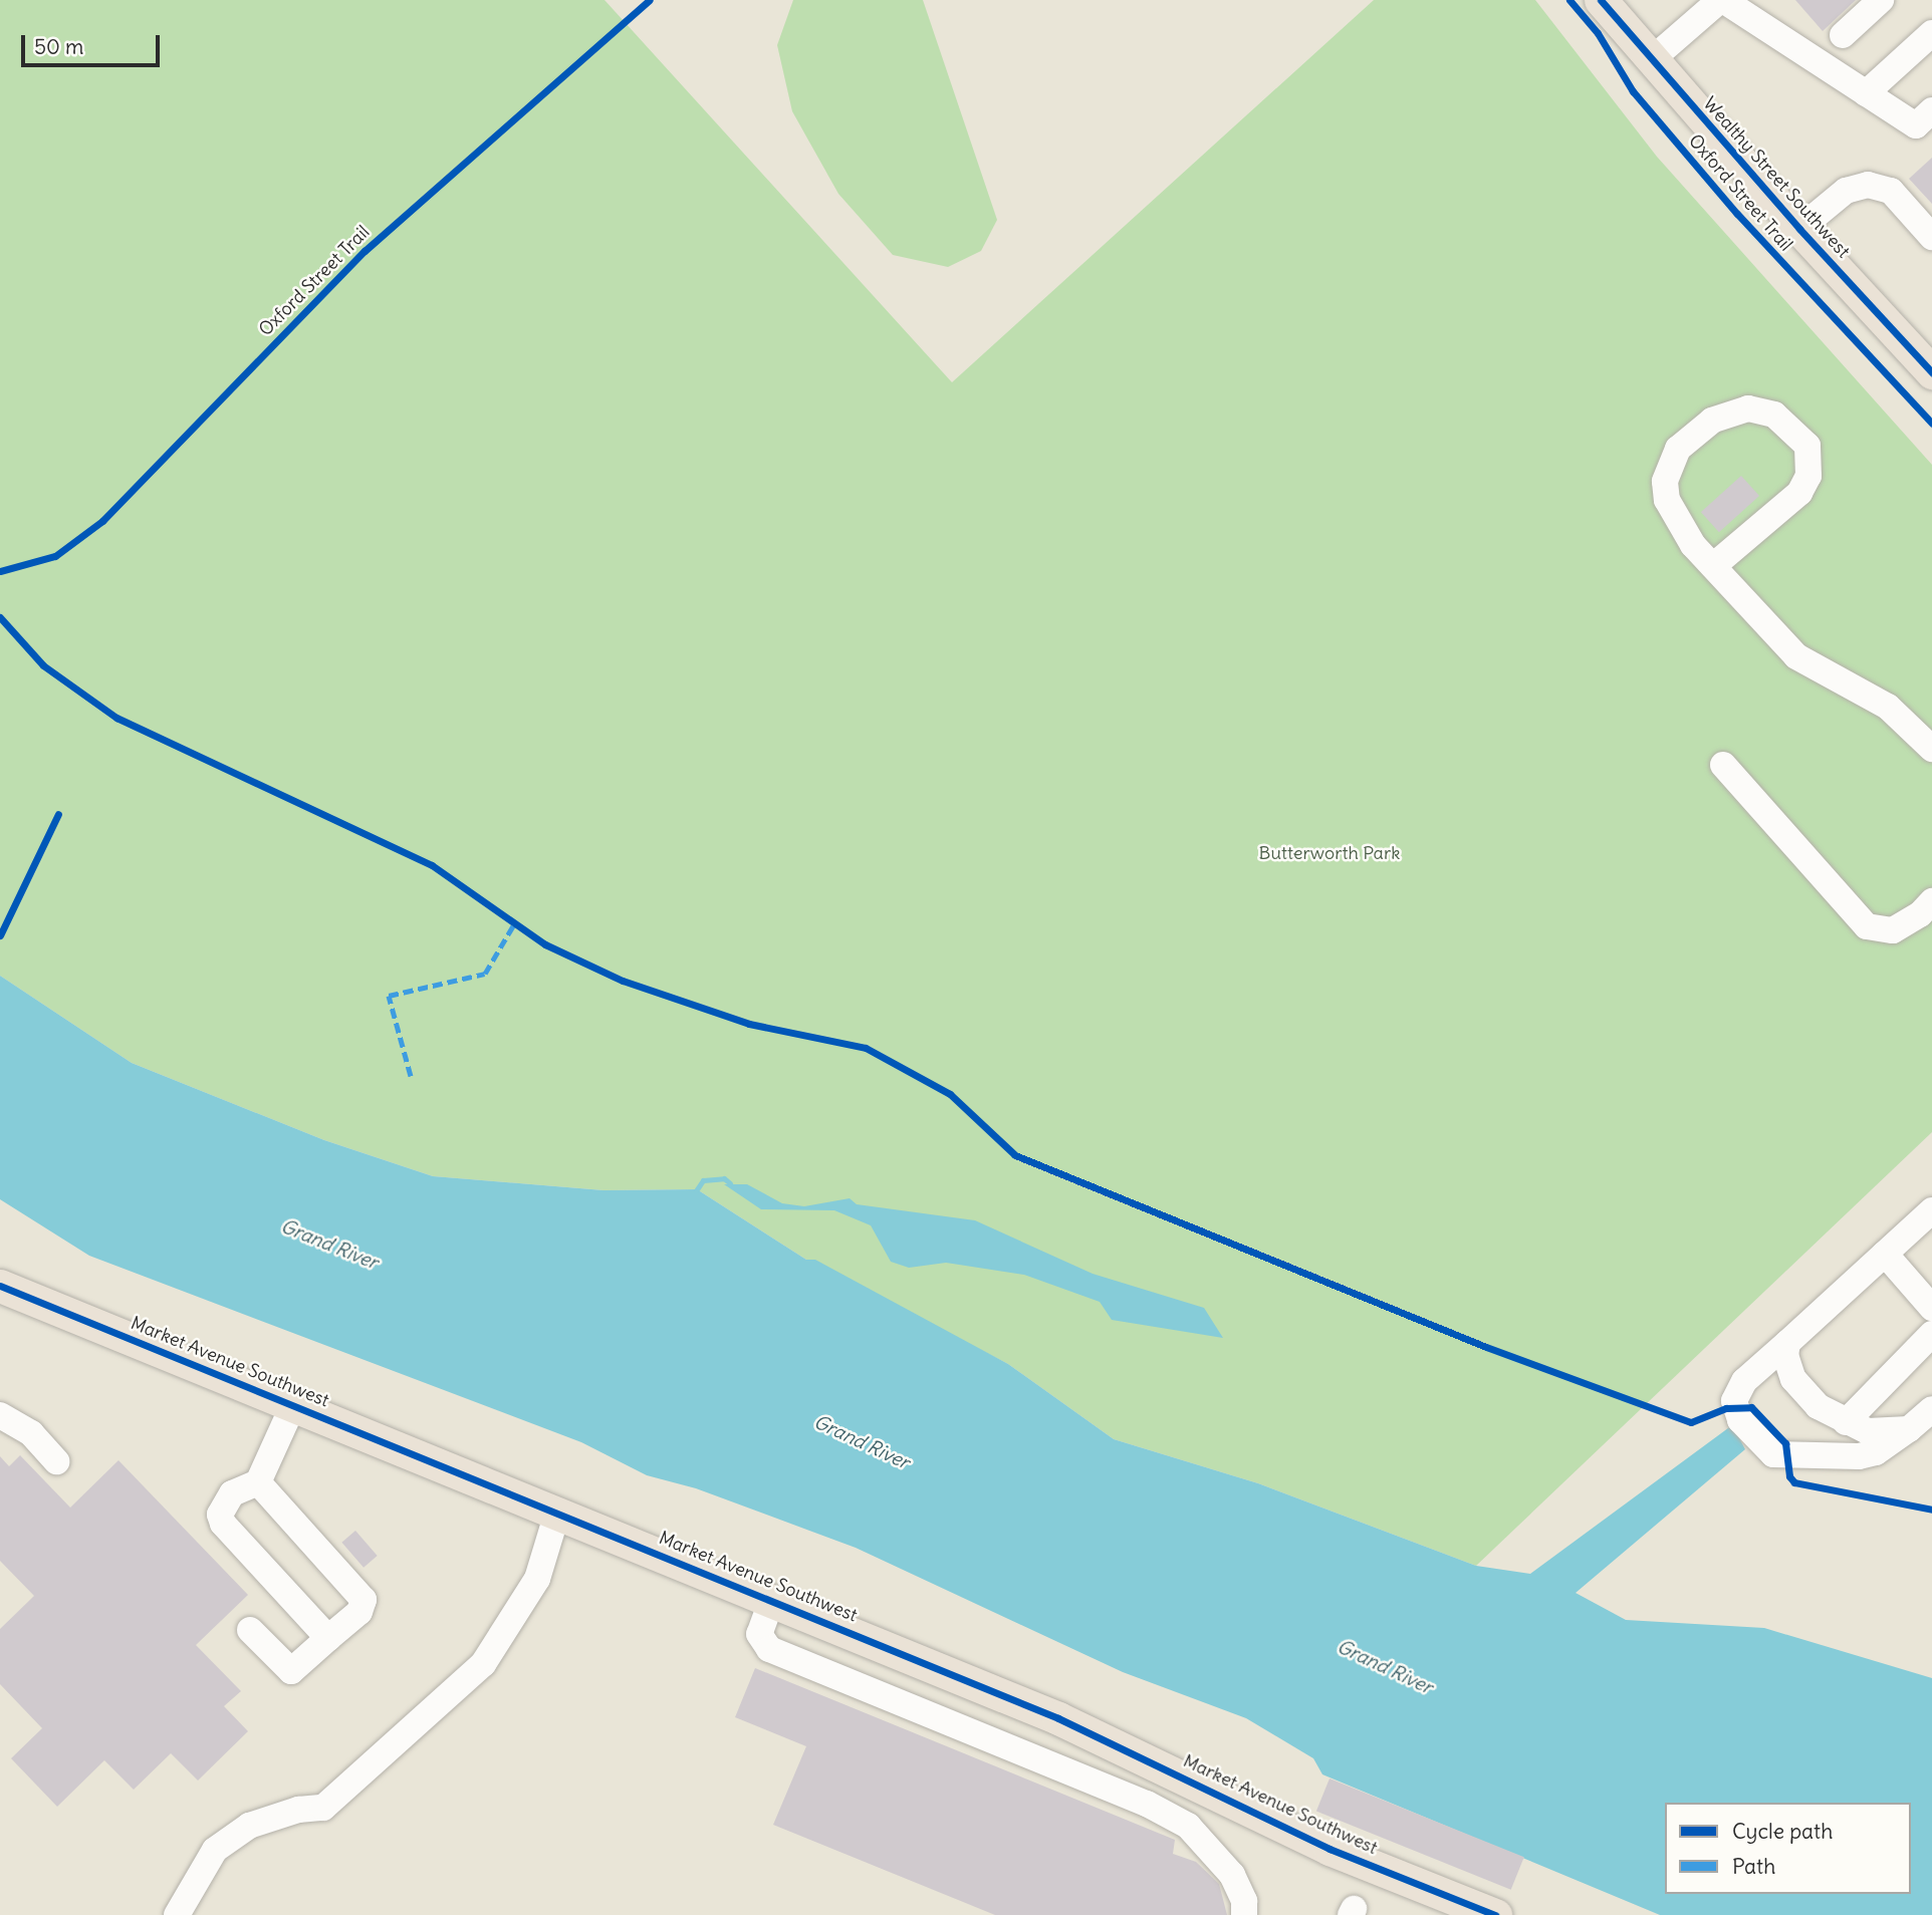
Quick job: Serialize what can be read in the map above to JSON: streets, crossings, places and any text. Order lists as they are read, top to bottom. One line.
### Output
{"streets":{"main road":["Wealthy Street Southwest","Market Avenue Southwest"],"cycle path":["Oxford Street Trail"]},"water":["Grand River"],"parks":["Butterworth Park"],"legend":["Cycle path","Path"],"scale_bar":"50 m"}
